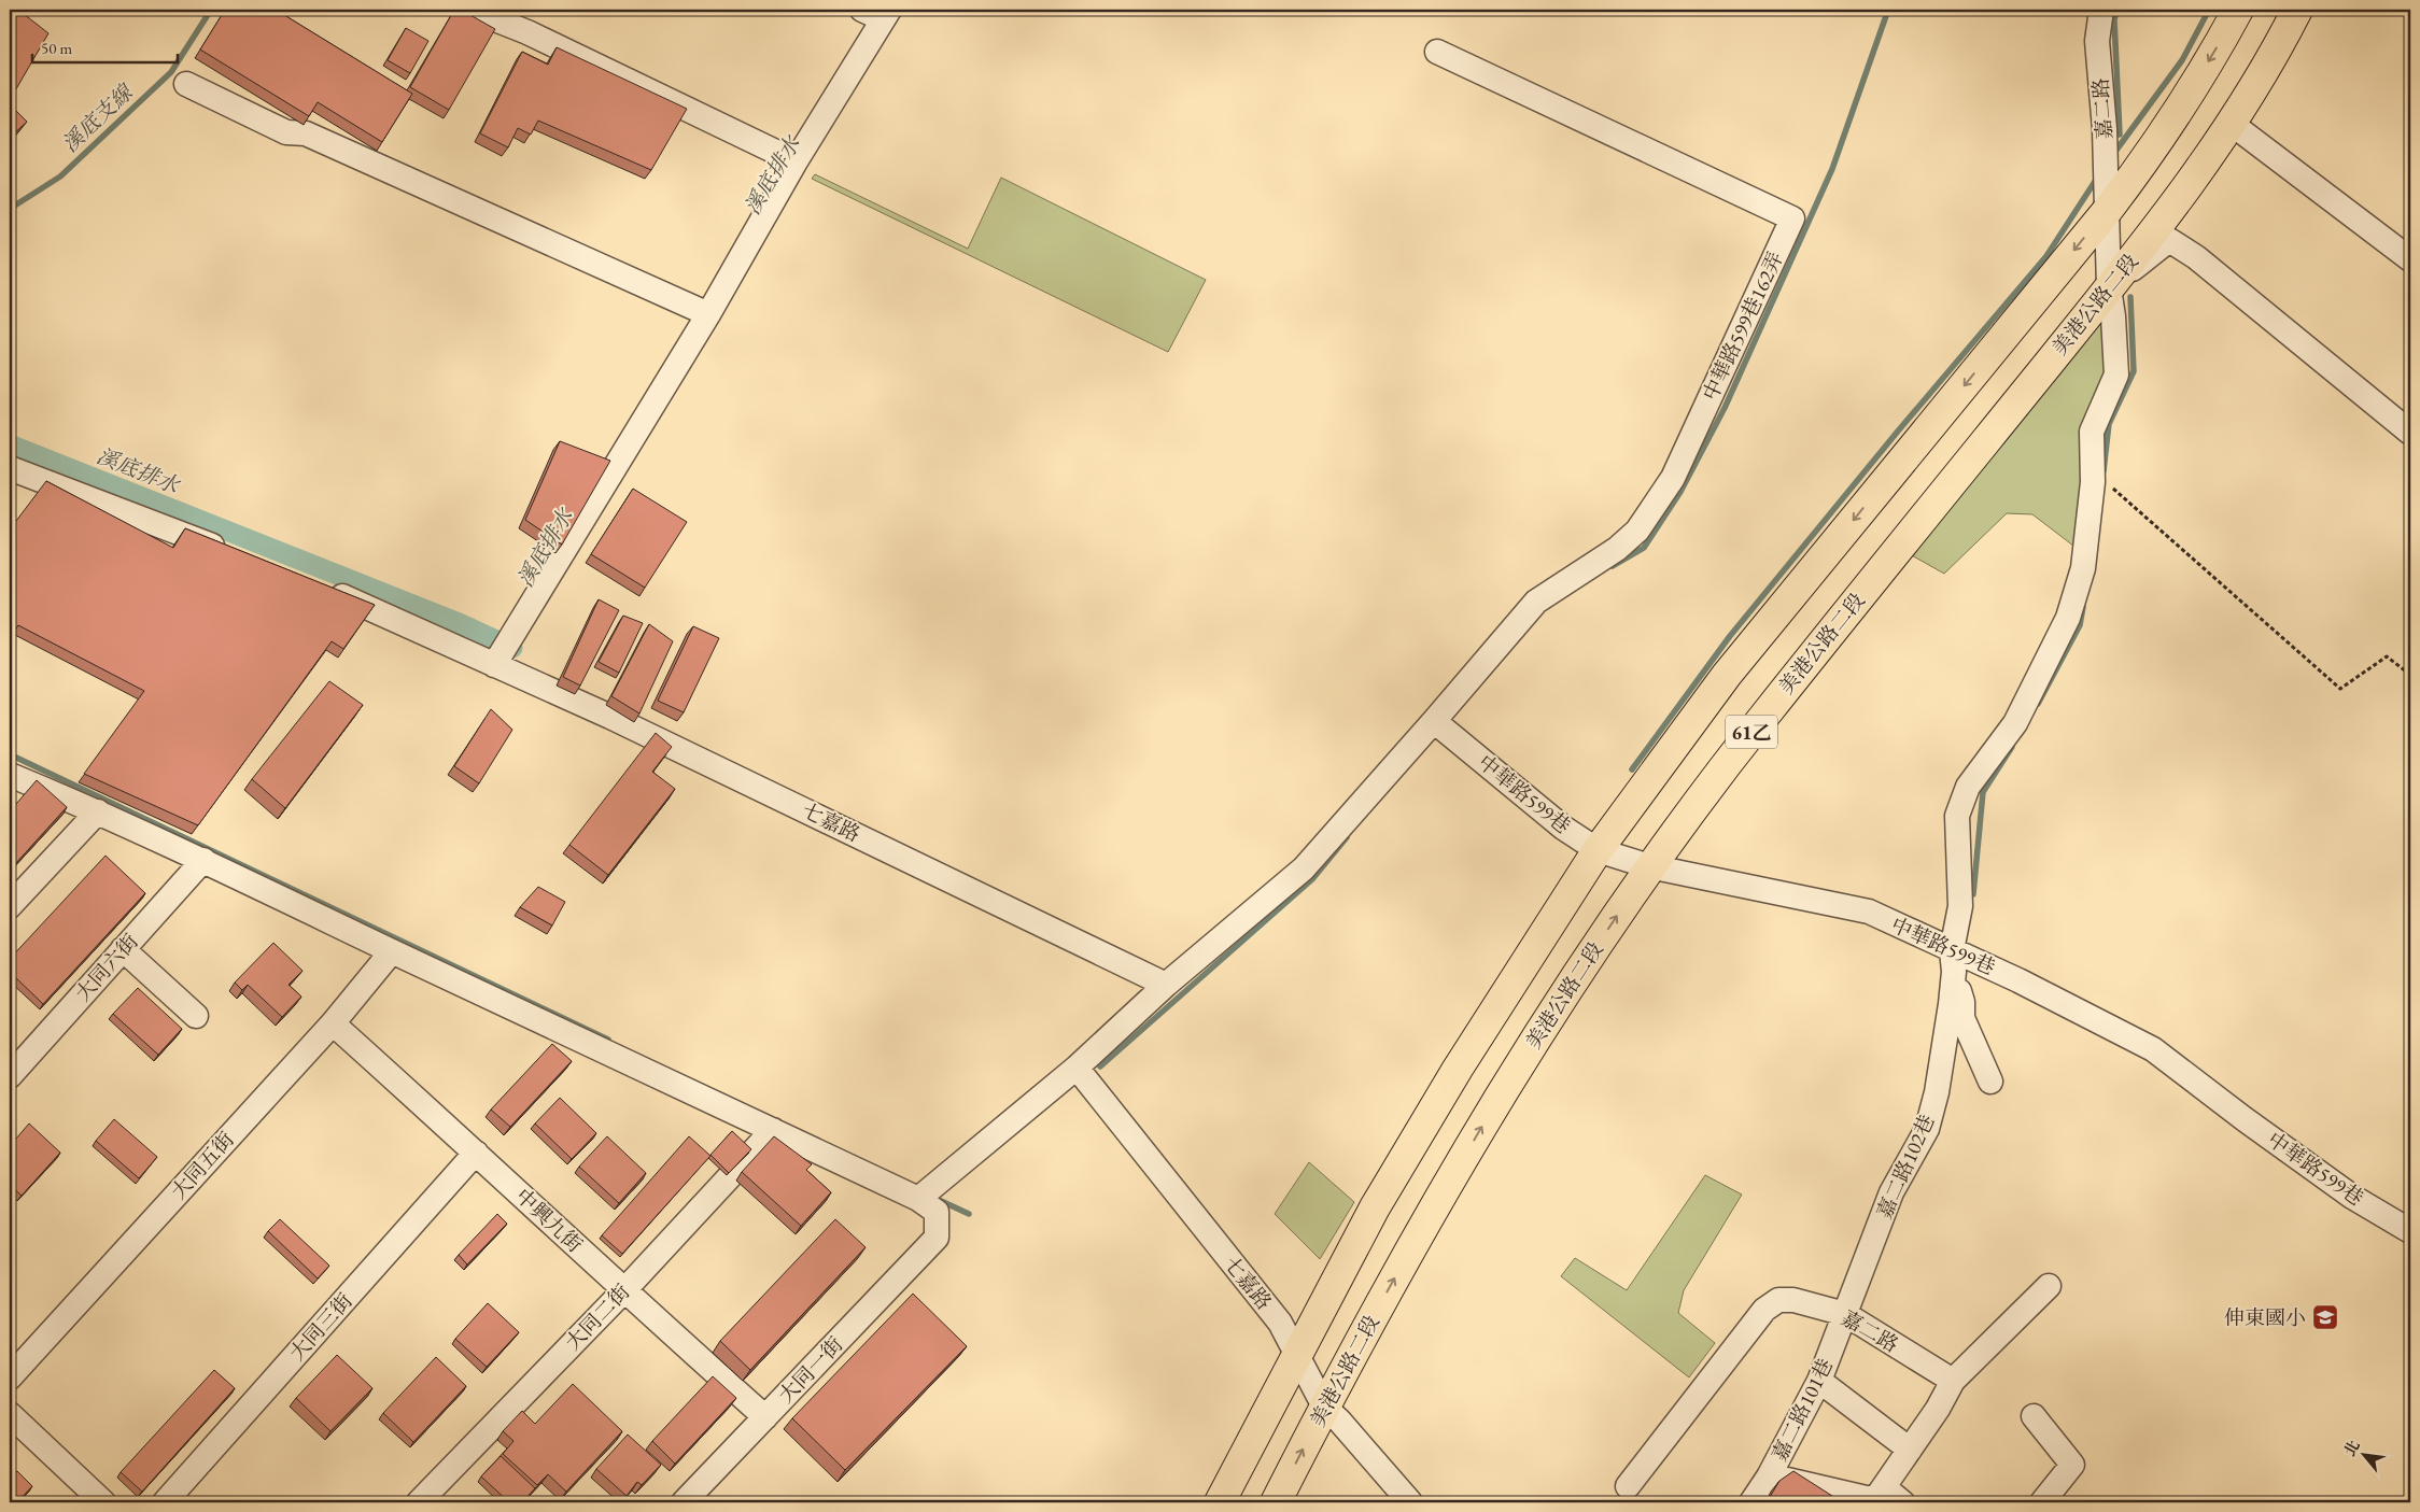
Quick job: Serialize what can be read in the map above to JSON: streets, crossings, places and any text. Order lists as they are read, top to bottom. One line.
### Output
{"streets":{"main road":["美港公路二段","61乙"],"street":["嘉二路","中華路599巷162弄","中華路599巷","七嘉路","大同六街","大同五街","嘉二路102巷","中興九街","大同二街","大同三街","大同一街","嘉二路101巷"]},"crossings":[["嘉二路","美港公路二段"],["嘉二路","61乙"],["嘉二路","嘉二路102巷"],["嘉二路","嘉二路101巷"],["美港公路二段","中華路599巷"],["美港公路二段","七嘉路"],["美港公路二段","嘉二路102巷"],["中華路599巷162弄","中華路599巷"],["61乙","中華路599巷"],["61乙","七嘉路"],["中華路599巷","嘉二路102巷"],["大同五街","中興九街"],["嘉二路102巷","嘉二路101巷"],["中興九街","大同二街"],["中興九街","大同三街"],["中興九街","大同一街"]],"water":["溪底支線","溪底排水"],"places":{"school or university":["伸東國小"]},"scale_bar":"50 m","north":"top left"}
